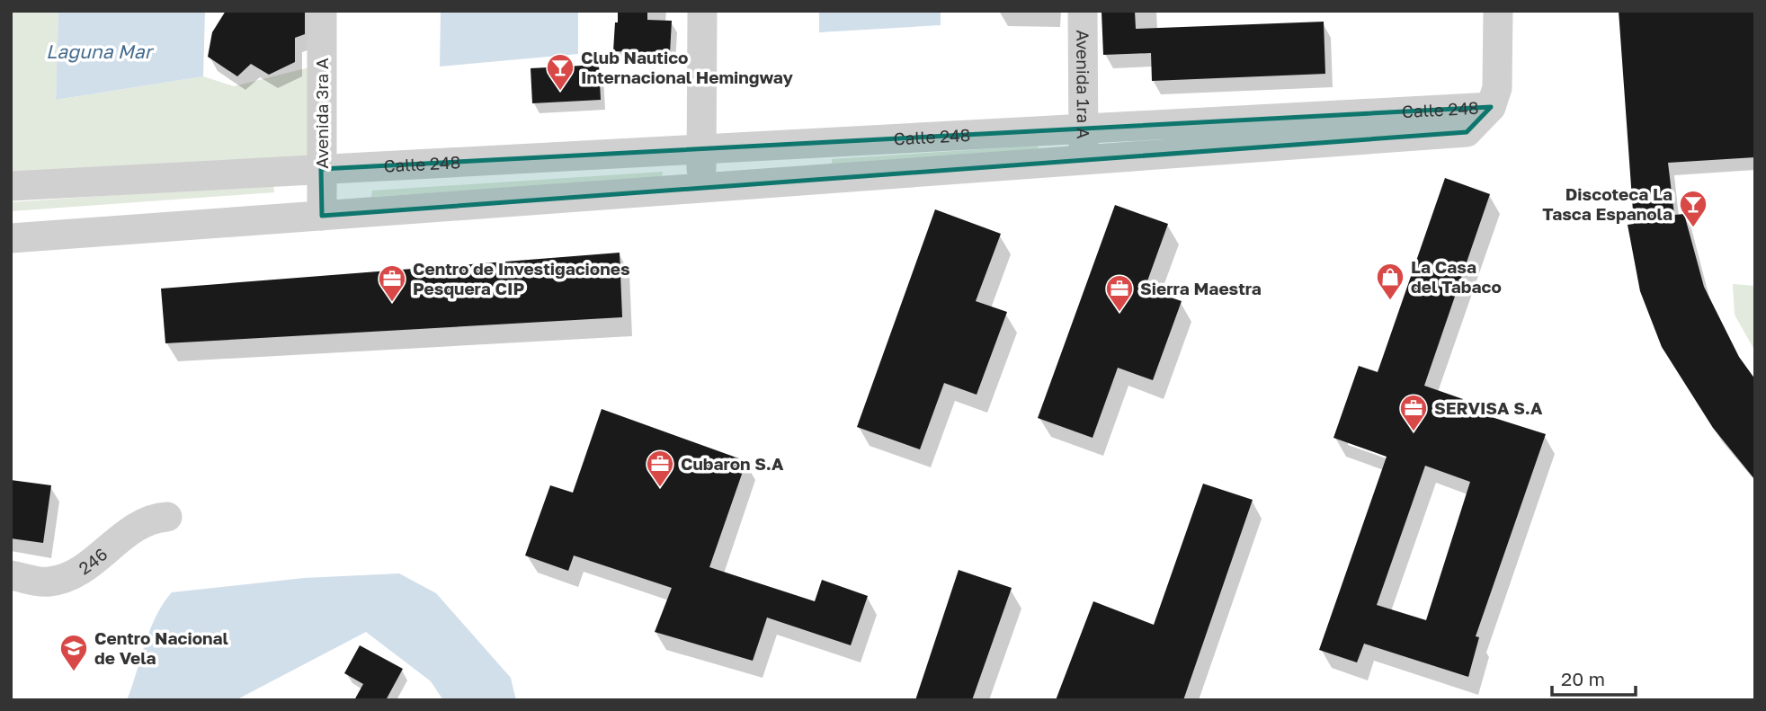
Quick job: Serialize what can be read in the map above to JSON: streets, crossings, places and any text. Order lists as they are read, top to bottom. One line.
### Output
{"streets":{"street":["Avenida 1ra A","Calle 248","Avenida 3ra A","246"]},"crossings":[["Avenida 1ra A","Calle 248"],["Calle 248","Avenida 3ra A"]],"water":["Laguna Mar"],"places":{"bar":["Club Nautico Internacional Hemingway","Discoteca La Tasca Espanola"],"shop":["La Casa del Tabaco"],"office":["Centro de Investigaciones Pesquera CIP","Sierra Maestra","SERVISA S.A","Cubaron S.A"],"school or university":["Centro Nacional de Vela"]},"scale_bar":"20 m"}
